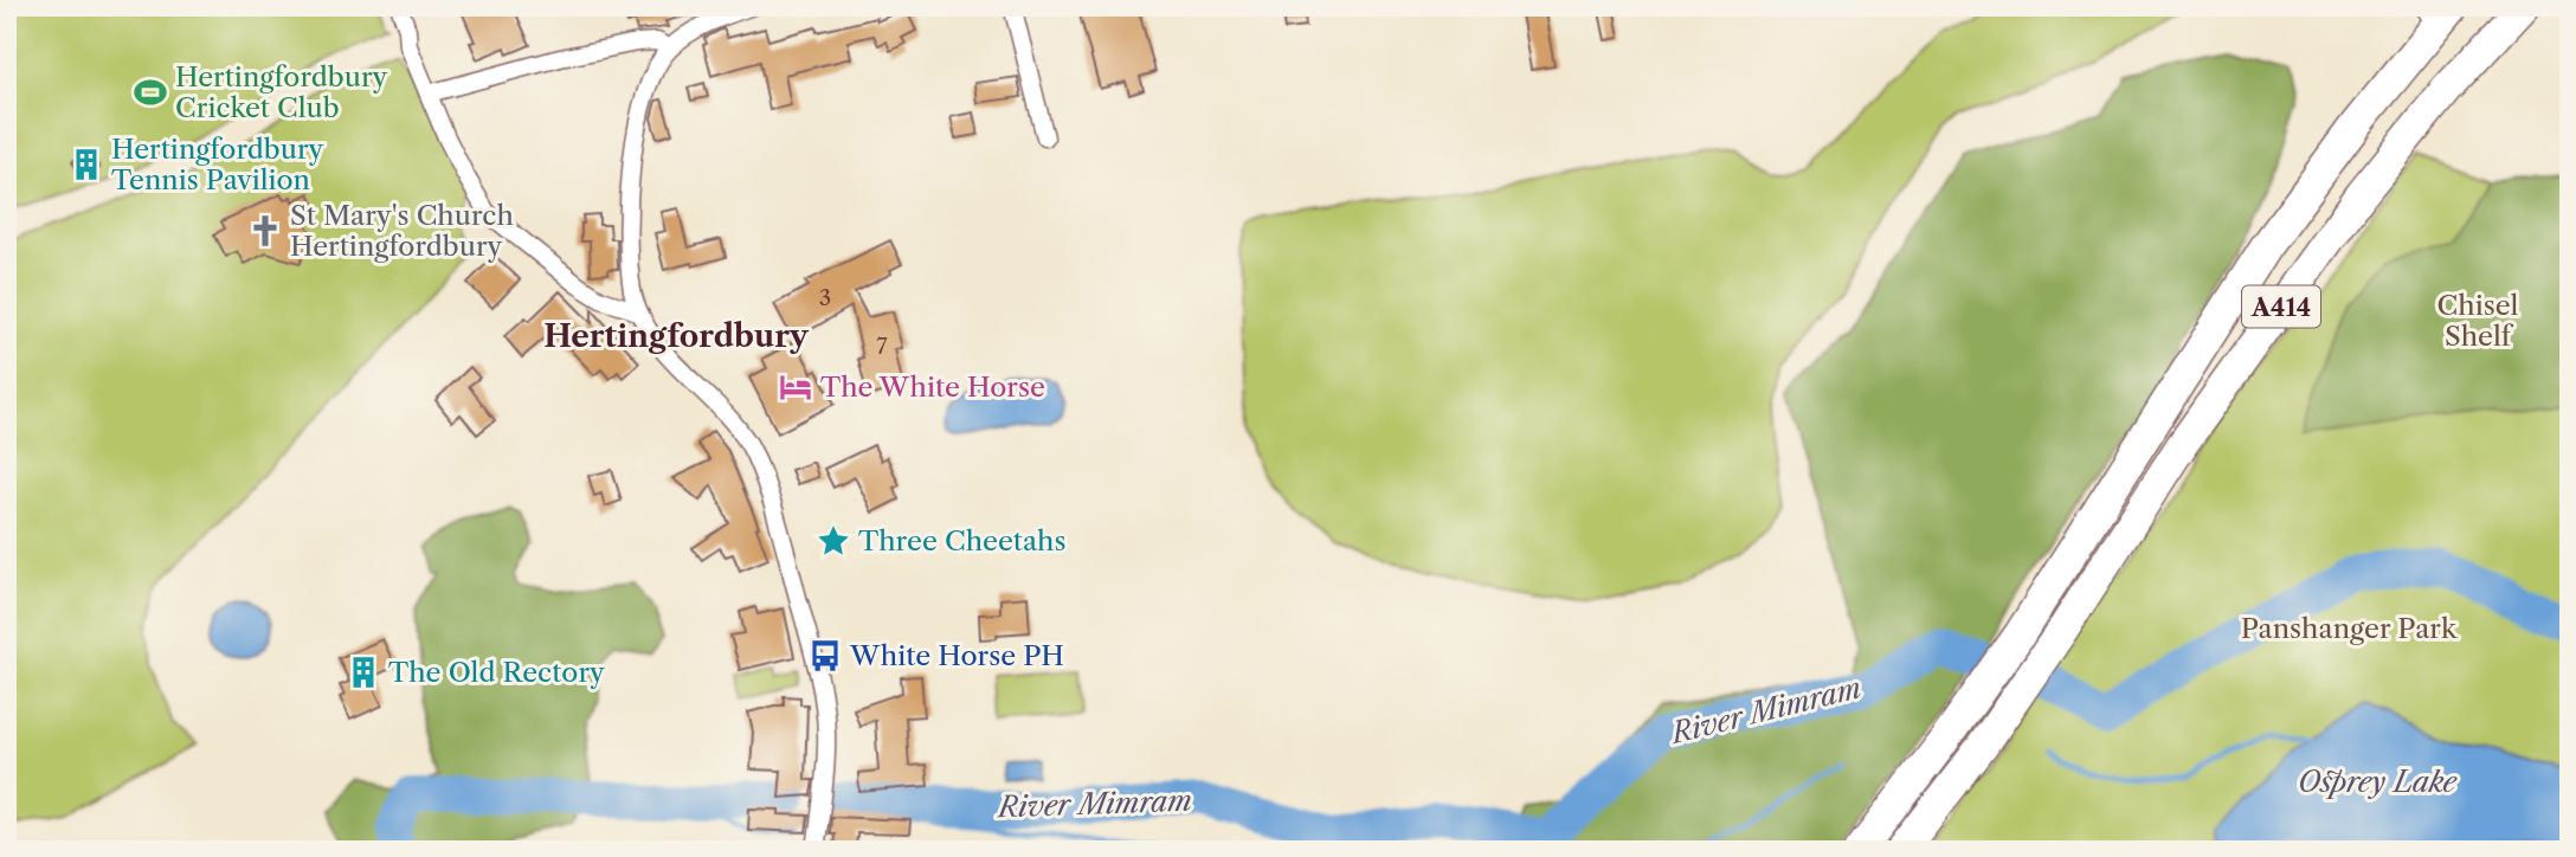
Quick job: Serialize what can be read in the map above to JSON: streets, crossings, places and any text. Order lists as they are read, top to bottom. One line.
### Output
{"streets":{"highway":["A414"]},"districts":["Hertingfordbury"],"water":["River Mimram","Osprey Lake"],"parks":["Chisel Shelf","Panshanger Park"],"places":{"sports":["Hertingfordbury Cricket Club"],"building":["Hertingfordbury Tennis Pavilion","The Old Rectory"],"church":["St Mary's Church Hertingfordbury"],"hotel":["The White Horse"],"place":["Three Cheetahs"],"bus stop":["White Horse PH"]},"house_numbers":["3","7"]}
